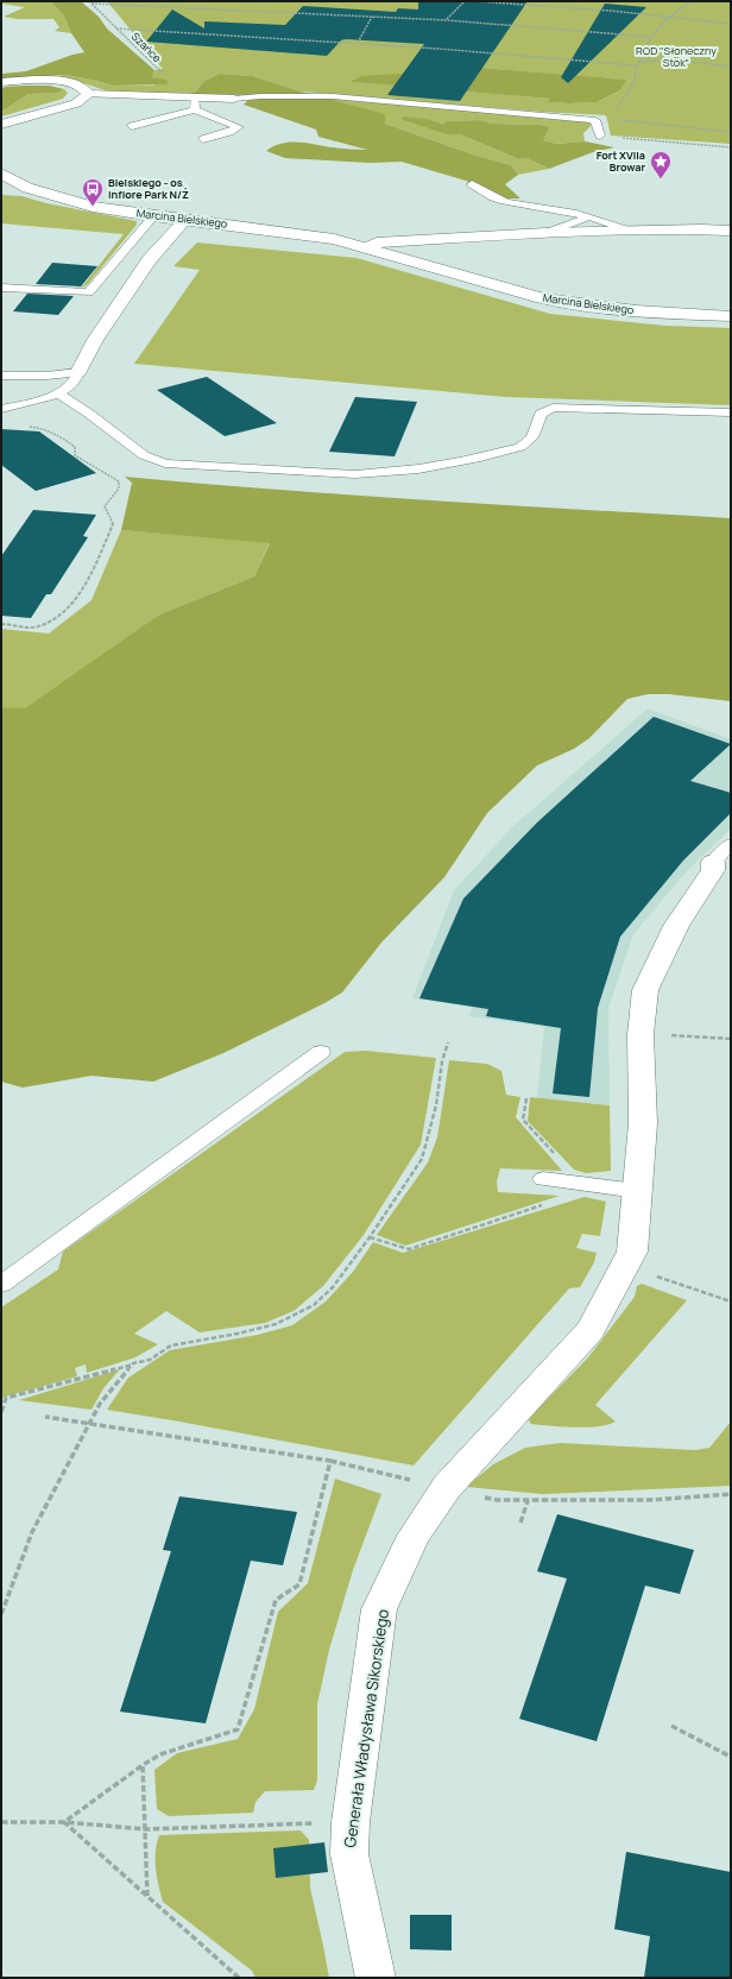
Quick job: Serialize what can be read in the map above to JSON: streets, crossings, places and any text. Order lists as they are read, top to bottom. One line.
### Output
{"streets":{"street":["Marcina Bielskiego","Generała Władysława Sikorskiego"],"path":["Szańce"]},"parks":["ROD \"Słoneczny Stok\""],"places":{"place":["Fort XVIIa Browar"],"bus stop":["Bielskiego - os. Infiore Park N/Ż"]}}
